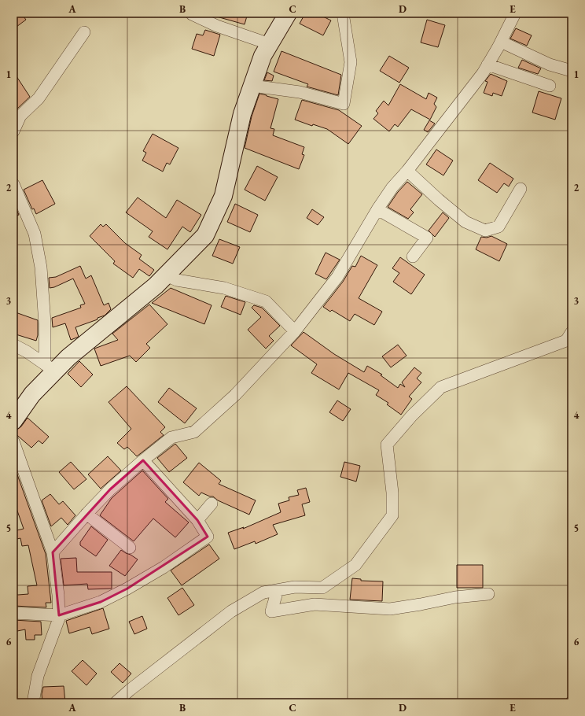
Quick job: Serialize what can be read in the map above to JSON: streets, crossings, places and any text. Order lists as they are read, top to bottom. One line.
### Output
{"grid":{"columns":["A","B","C","D","E"],"rows":["1","2","3","4","5","6"]}}
